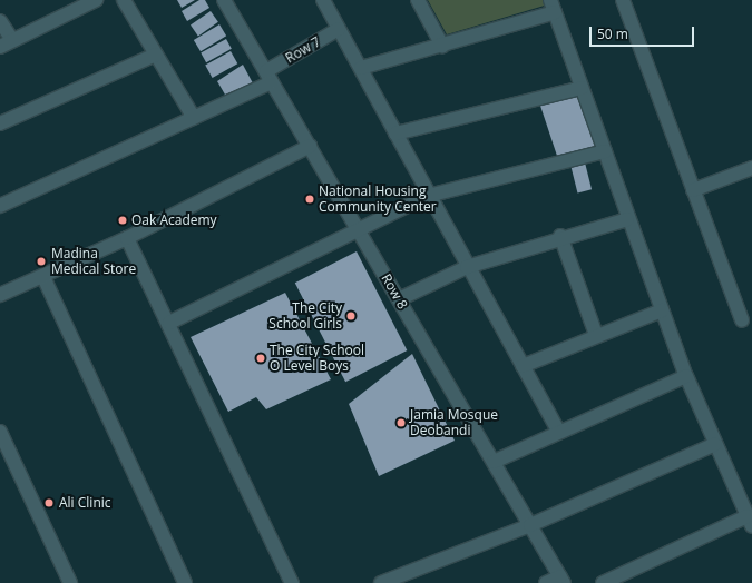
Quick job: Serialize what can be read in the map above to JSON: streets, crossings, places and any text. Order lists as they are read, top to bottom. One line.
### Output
{"streets":{"street":["Row 7","Row 8"]},"crossings":[["Row 7","Row 8"]],"places":["National Housing Community Center","Oak Academy","Madina Medical Store","The City School Girls","The City School O Level Boys","Jamia Mosque Deobandi","Ali Clinic"],"scale_bar":"50 m"}
